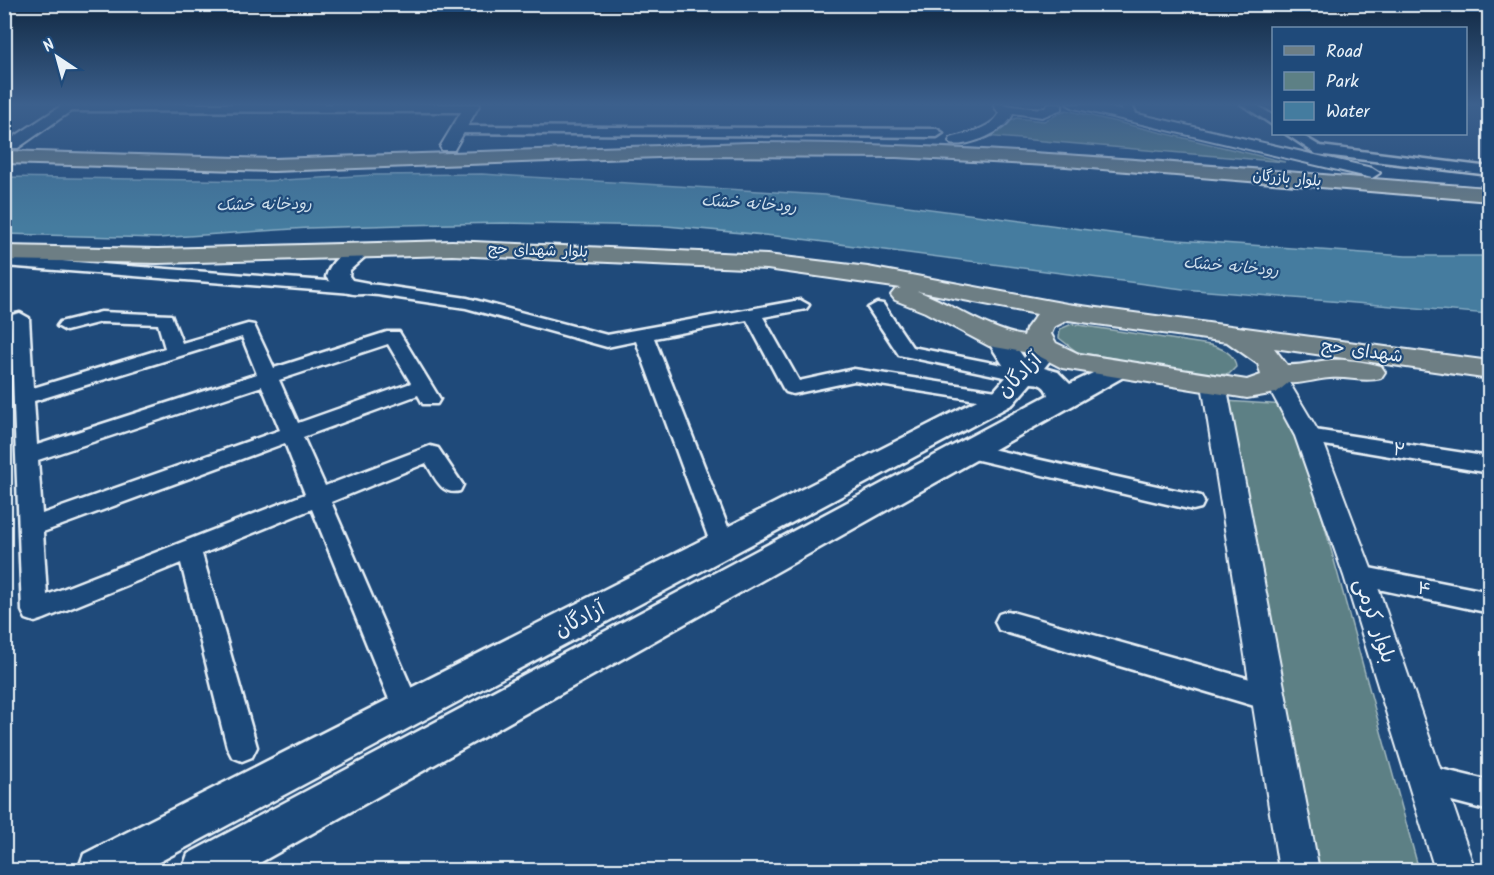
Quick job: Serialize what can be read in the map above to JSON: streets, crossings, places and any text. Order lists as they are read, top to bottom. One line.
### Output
{"streets":{"main road":["بلوار بازرگان","بلوار شهدای حج","شهدای حج","آزادگان"],"street":["۲","۴","بلوار کرمی"]},"crossings":[["بلوار شهدای حج","شهدای حج"],["بلوار شهدای حج","آزادگان"],["شهدای حج","آزادگان"],["شهدای حج","بلوار کرمی"],["۲","بلوار کرمی"],["۴","بلوار کرمی"]],"water":["رودخانه خشک"],"legend":["Road","Park","Water"],"north":"top left"}
